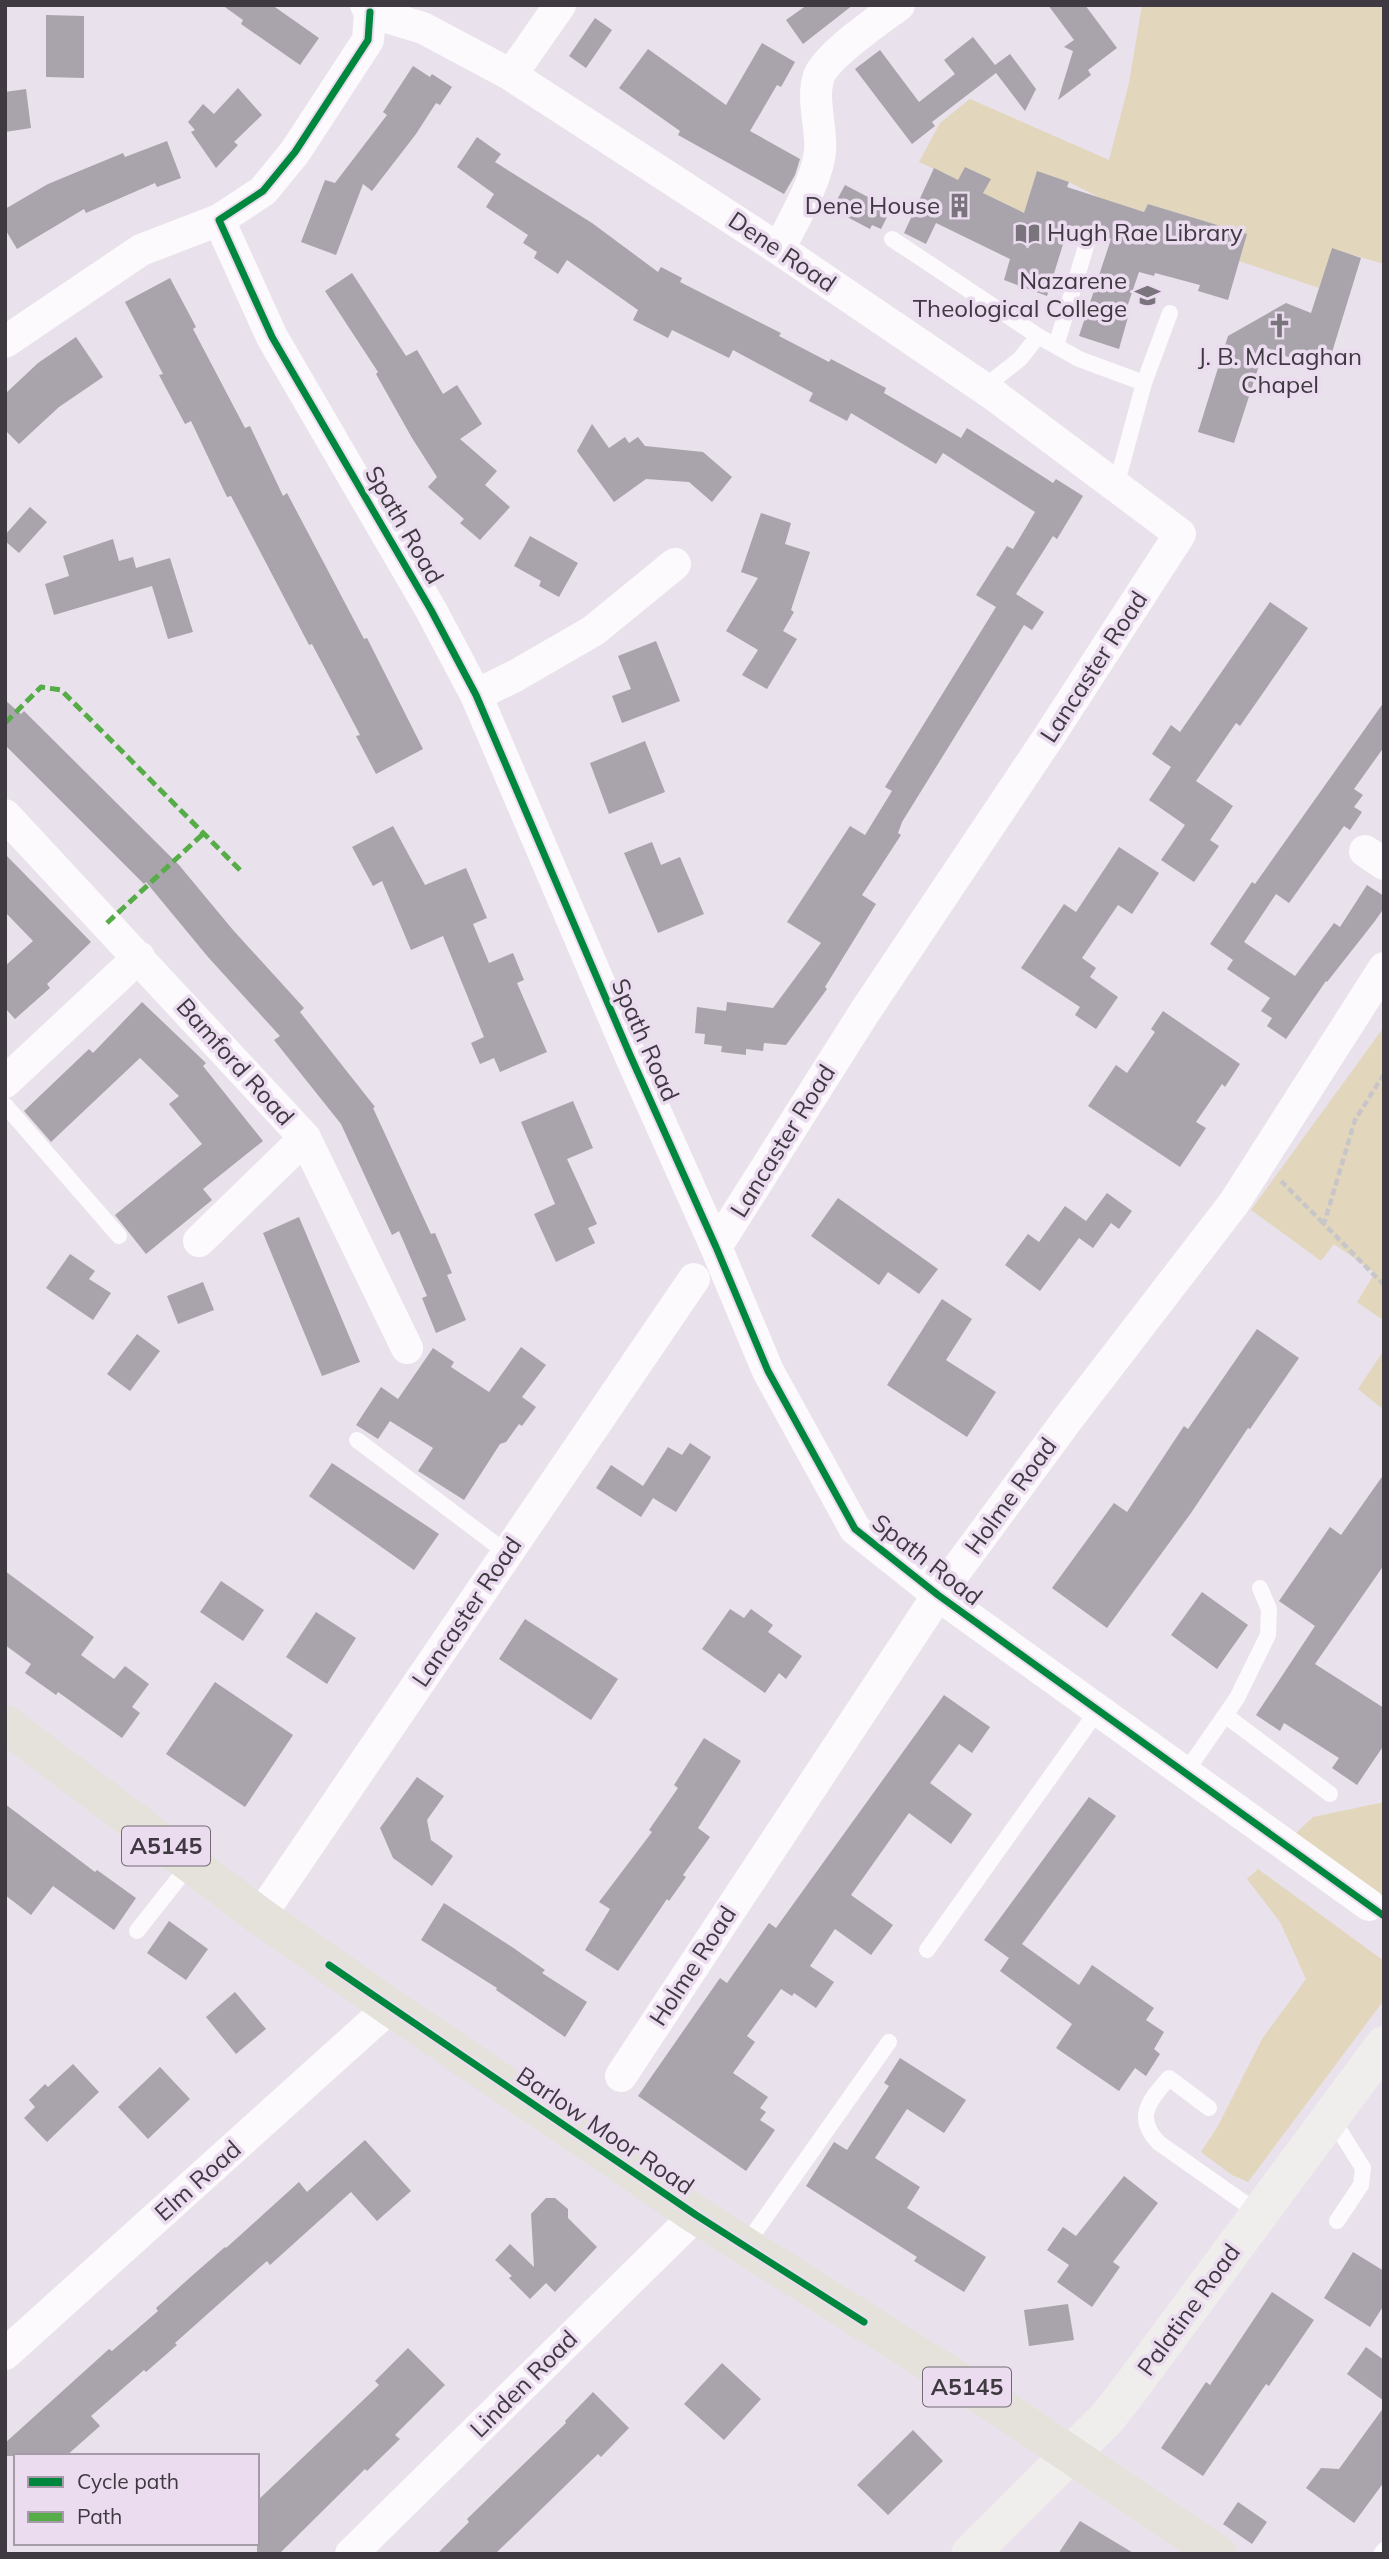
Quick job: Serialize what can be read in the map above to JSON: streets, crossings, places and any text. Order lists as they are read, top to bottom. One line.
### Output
{"streets":{"main road":["A5145","Barlow Moor Road","Palatine Road"],"street":["Dene Road","Spath Road","Lancaster Road","Bamford Road","Holme Road","Elm Road","Linden Road"]},"crossings":[["Dene Road","Lancaster Road"],["Spath Road","Lancaster Road"],["Spath Road","Holme Road"],["Lancaster Road","Barlow Moor Road"],["Barlow Moor Road","Elm Road"],["Barlow Moor Road","Palatine Road"],["Barlow Moor Road","Linden Road"]],"places":{"building":["Dene House"],"library":["Hugh Rae Library"],"school or university":["Nazarene Theological College"],"church":["J. B. McLaghan Chapel"]},"legend":["Cycle path","Path"]}
